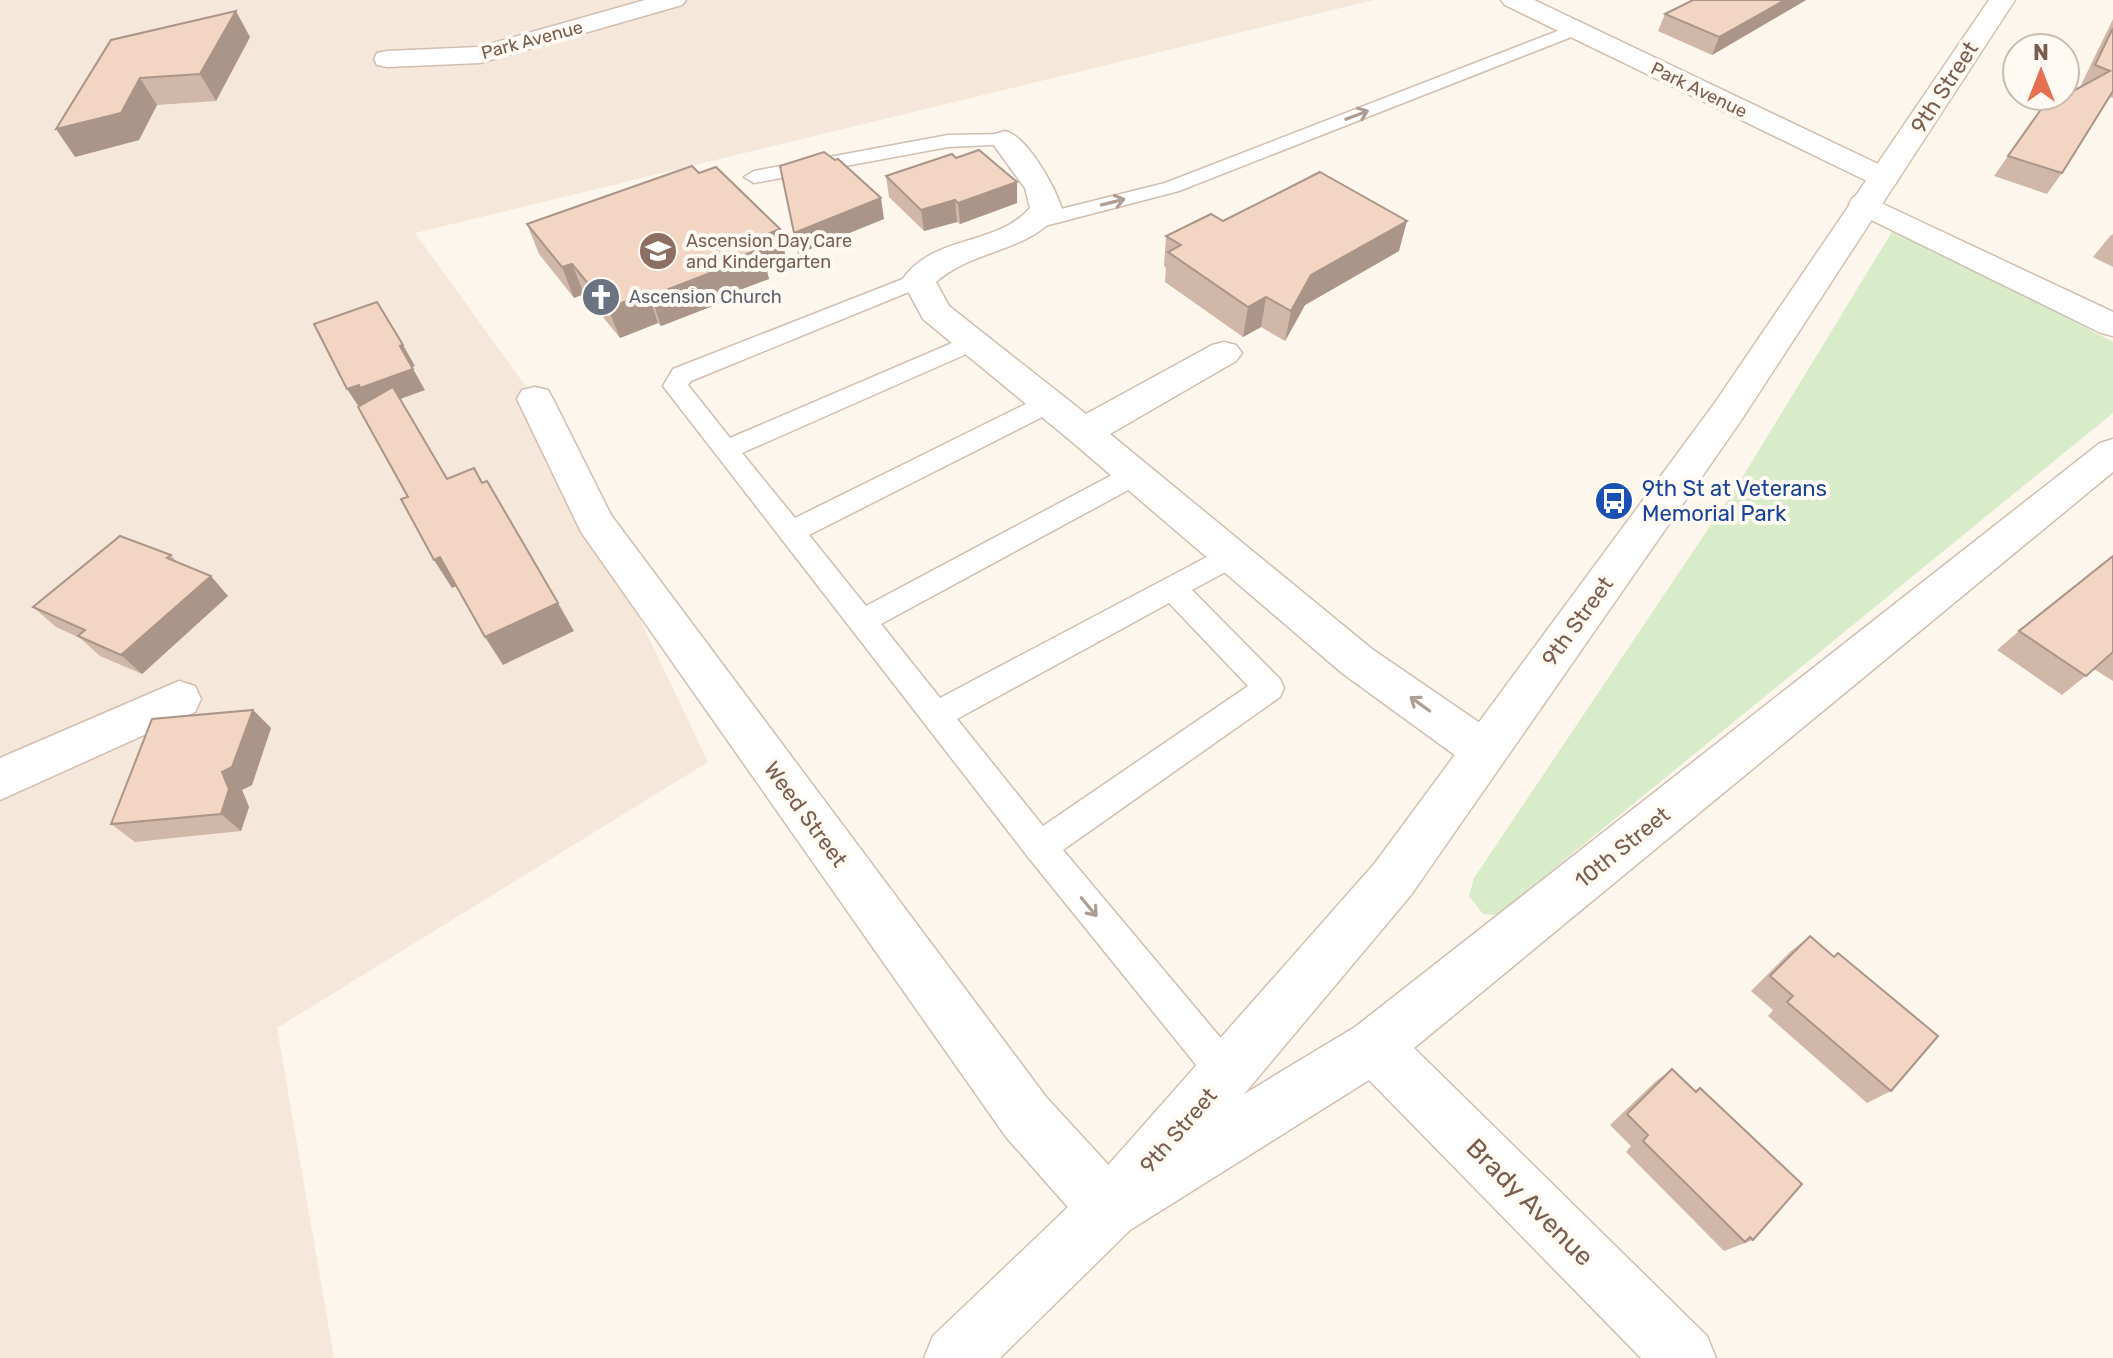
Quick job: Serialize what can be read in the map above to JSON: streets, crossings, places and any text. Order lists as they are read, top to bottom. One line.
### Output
{"streets":{"street":["Park Avenue","9th Street","Weed Street","10th Street","Brady Avenue"]},"crossings":[["Park Avenue","9th Street"],["9th Street","Weed Street"],["9th Street","10th Street"],["Weed Street","10th Street"],["10th Street","Brady Avenue"]],"places":{"school or university":["Ascension Day Care and Kindergarten"],"church":["Ascension Church"],"bus stop":["9th St at Veterans Memorial Park"]},"north":"top"}
